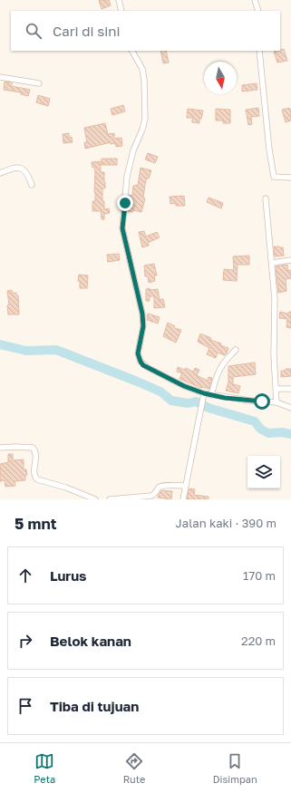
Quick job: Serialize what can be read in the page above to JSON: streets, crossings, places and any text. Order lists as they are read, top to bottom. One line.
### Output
{"north":"bottom","page":{"search":"Cari di sini","heading":["5 mnt","Jalan kaki · 390 m"],"list":[["Lurus","170 m"],["Belok kanan","220 m"],"Tiba di tujuan"],"nav":["Peta","Rute","Disimpan"]}}
